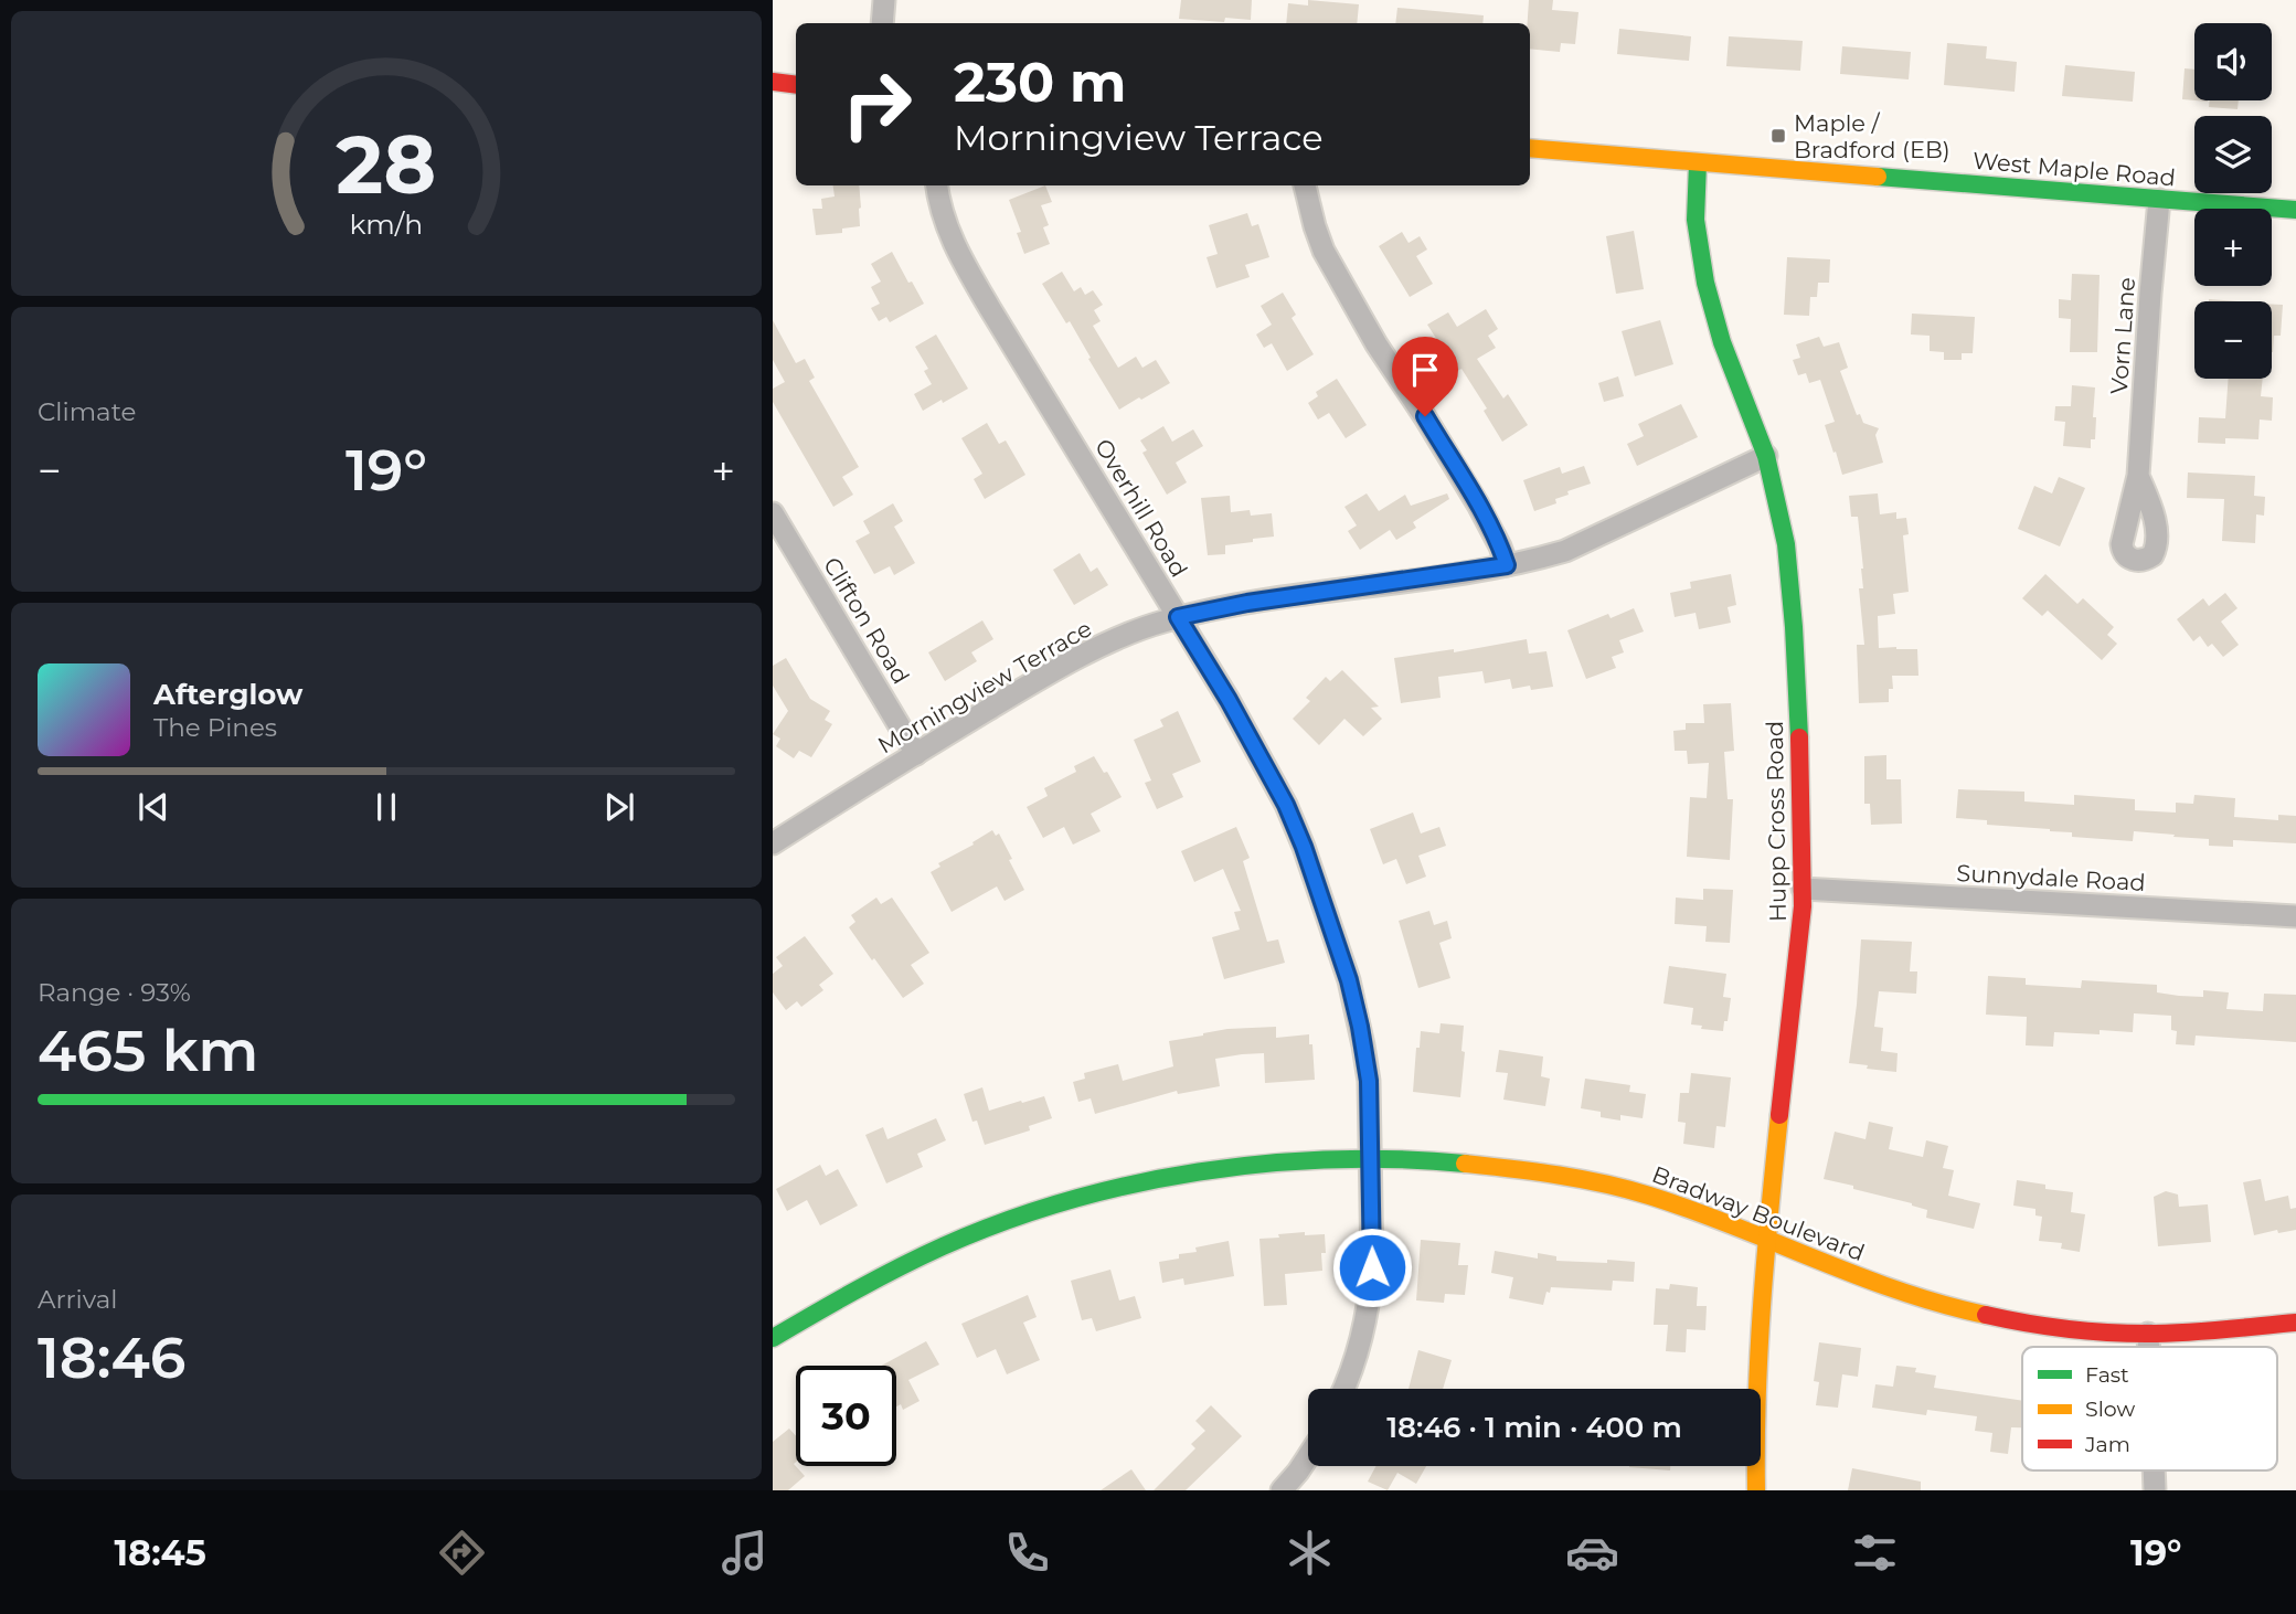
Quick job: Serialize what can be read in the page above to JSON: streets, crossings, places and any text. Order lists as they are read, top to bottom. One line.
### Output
{"streets":{"street":["West Maple Road","Vorn Lane","Overhill Road","Clifton Road","Morningview Terrace","Hupp Cross Road","Sunnydale Road","Bradway Boulevard"]},"crossings":[["West Maple Road","Vorn Lane"],["West Maple Road","Hupp Cross Road"],["Overhill Road","Morningview Terrace"],["Overhill Road","Bradway Boulevard"],["Clifton Road","Morningview Terrace"],["Morningview Terrace","Hupp Cross Road"],["Hupp Cross Road","Sunnydale Road"],["Hupp Cross Road","Bradway Boulevard"]],"places":{"transit":["Maple / Bradford (EB)"]},"legend":["Fast","Slow","Jam"],"page":{"map_buttons":["+","−"],"turn":["230 m","Morningview Terrace"],"tile":["Climate",["Range · 93%","465 km"],["Arrival","18:46"]],"heat":["−","19°","+"],"song":["Afterglow","The Pines"],"limit":"30","trip":"18:46 · 1 min · 400 m","tabs":["18:45","19°"],"gauge":["28","km/h"]}}
